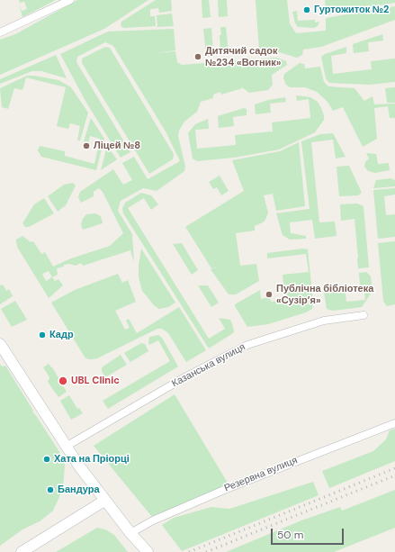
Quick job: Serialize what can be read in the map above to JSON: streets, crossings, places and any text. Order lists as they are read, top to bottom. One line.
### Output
{"streets":{"street":["Казанська вулиця","Резервна вулиця"]},"places":["Гуртожиток №2","Дитячий садок №234 «Вогник»","Ліцей №8","Публічна бібліотека «Сузір’я»","Кадр","UBL Clinic","Хата на Пріорці","Бандура"],"scale_bar":"50 m"}
